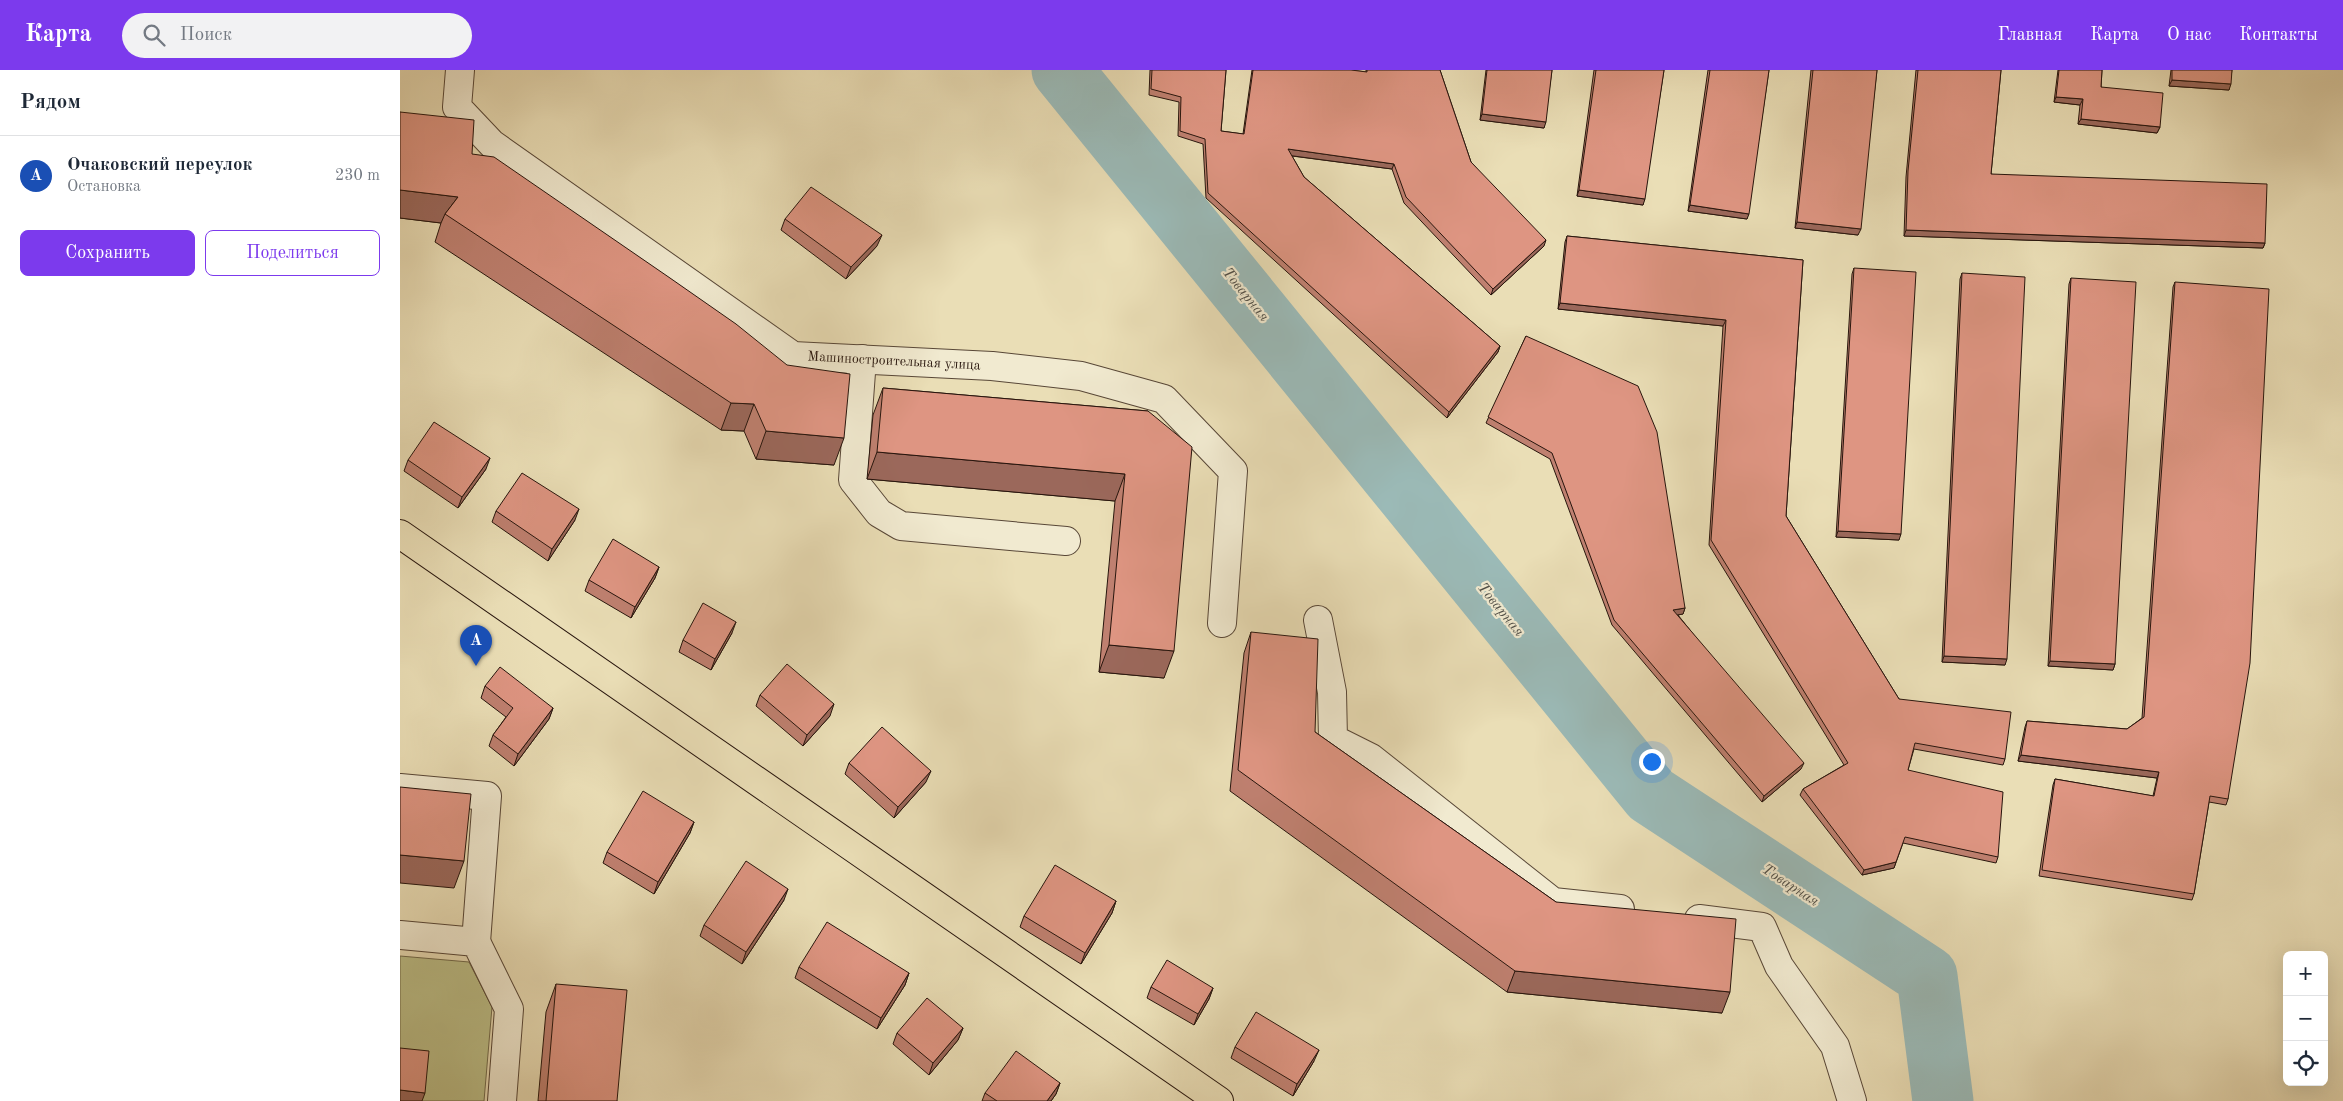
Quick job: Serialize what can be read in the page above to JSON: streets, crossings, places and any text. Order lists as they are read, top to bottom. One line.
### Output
{"streets":{"lane":["Машиностроительная улица"]},"water":["Товарная"],"page":{"header":"Карта","search":"Поиск","nav":["Главная","Карта","О нас","Контакты"],"heading":"Рядом","list":[{"mark":"A","name":"Очаковский переулок","note":"Остановка","value":"230 m"}],"buttons":["Сохранить","Поделиться"],"pins":"A","map_buttons":["+","−"]}}
